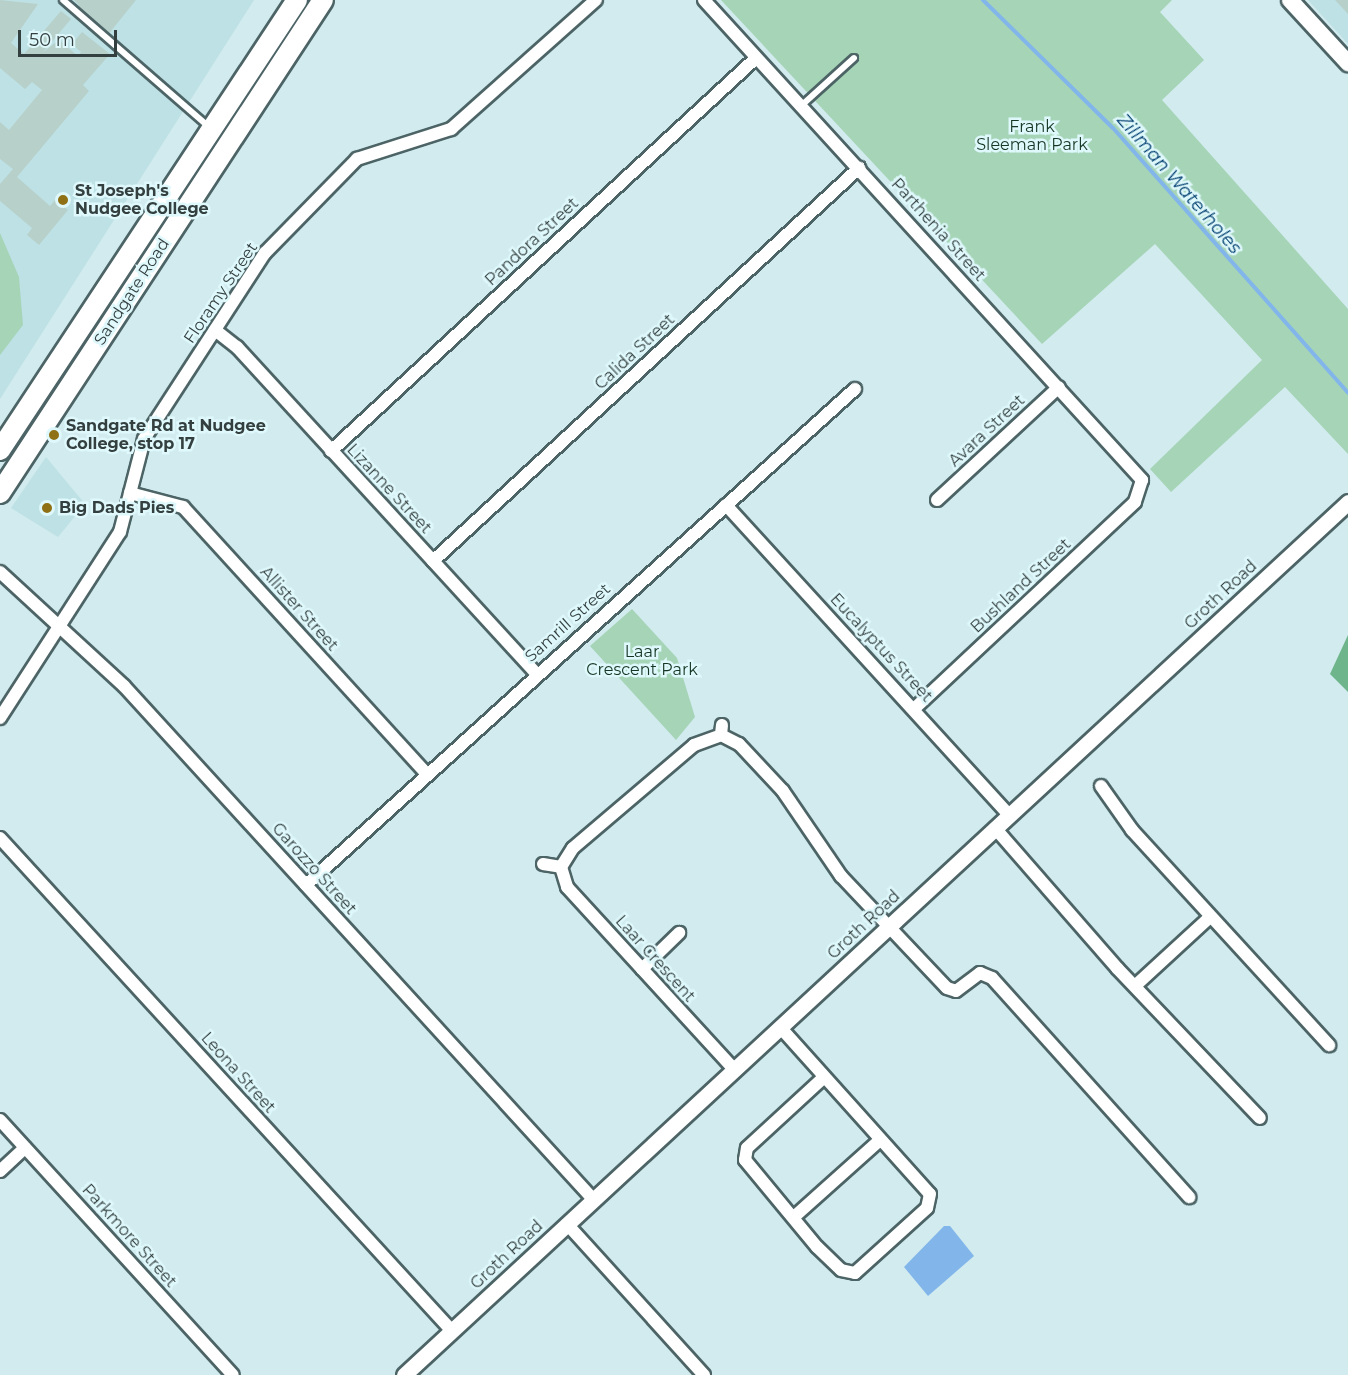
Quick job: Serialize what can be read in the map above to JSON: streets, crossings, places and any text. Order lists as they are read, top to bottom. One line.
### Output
{"streets":{"highway":["Sandgate Road"],"street":["Parthenia Street","Pandora Street","Floramy Street","Calida Street","Avara Street","Lizanne Street","Bushland Street","Groth Road","Allister Street","Samrill Street","Eucalyptus Street","Garozzo Street","Laar Crescent","Leona Street","Parkmore Street"]},"crossings":[["Parthenia Street","Pandora Street"],["Parthenia Street","Calida Street"],["Parthenia Street","Avara Street"],["Parthenia Street","Bushland Street"],["Pandora Street","Lizanne Street"],["Floramy Street","Lizanne Street"],["Floramy Street","Allister Street"],["Floramy Street","Garozzo Street"],["Calida Street","Lizanne Street"],["Lizanne Street","Samrill Street"],["Bushland Street","Eucalyptus Street"],["Groth Road","Eucalyptus Street"],["Groth Road","Garozzo Street"],["Groth Road","Laar Crescent"],["Groth Road","Leona Street"],["Allister Street","Samrill Street"],["Samrill Street","Eucalyptus Street"],["Samrill Street","Garozzo Street"]],"water":["Zillman Waterholes"],"parks":["Frank Sleeman Park","Laar Crescent Park"],"places":["St Joseph's Nudgee College","Sandgate Rd at Nudgee College, stop 17","Big Dads Pies"],"scale_bar":"50 m"}
